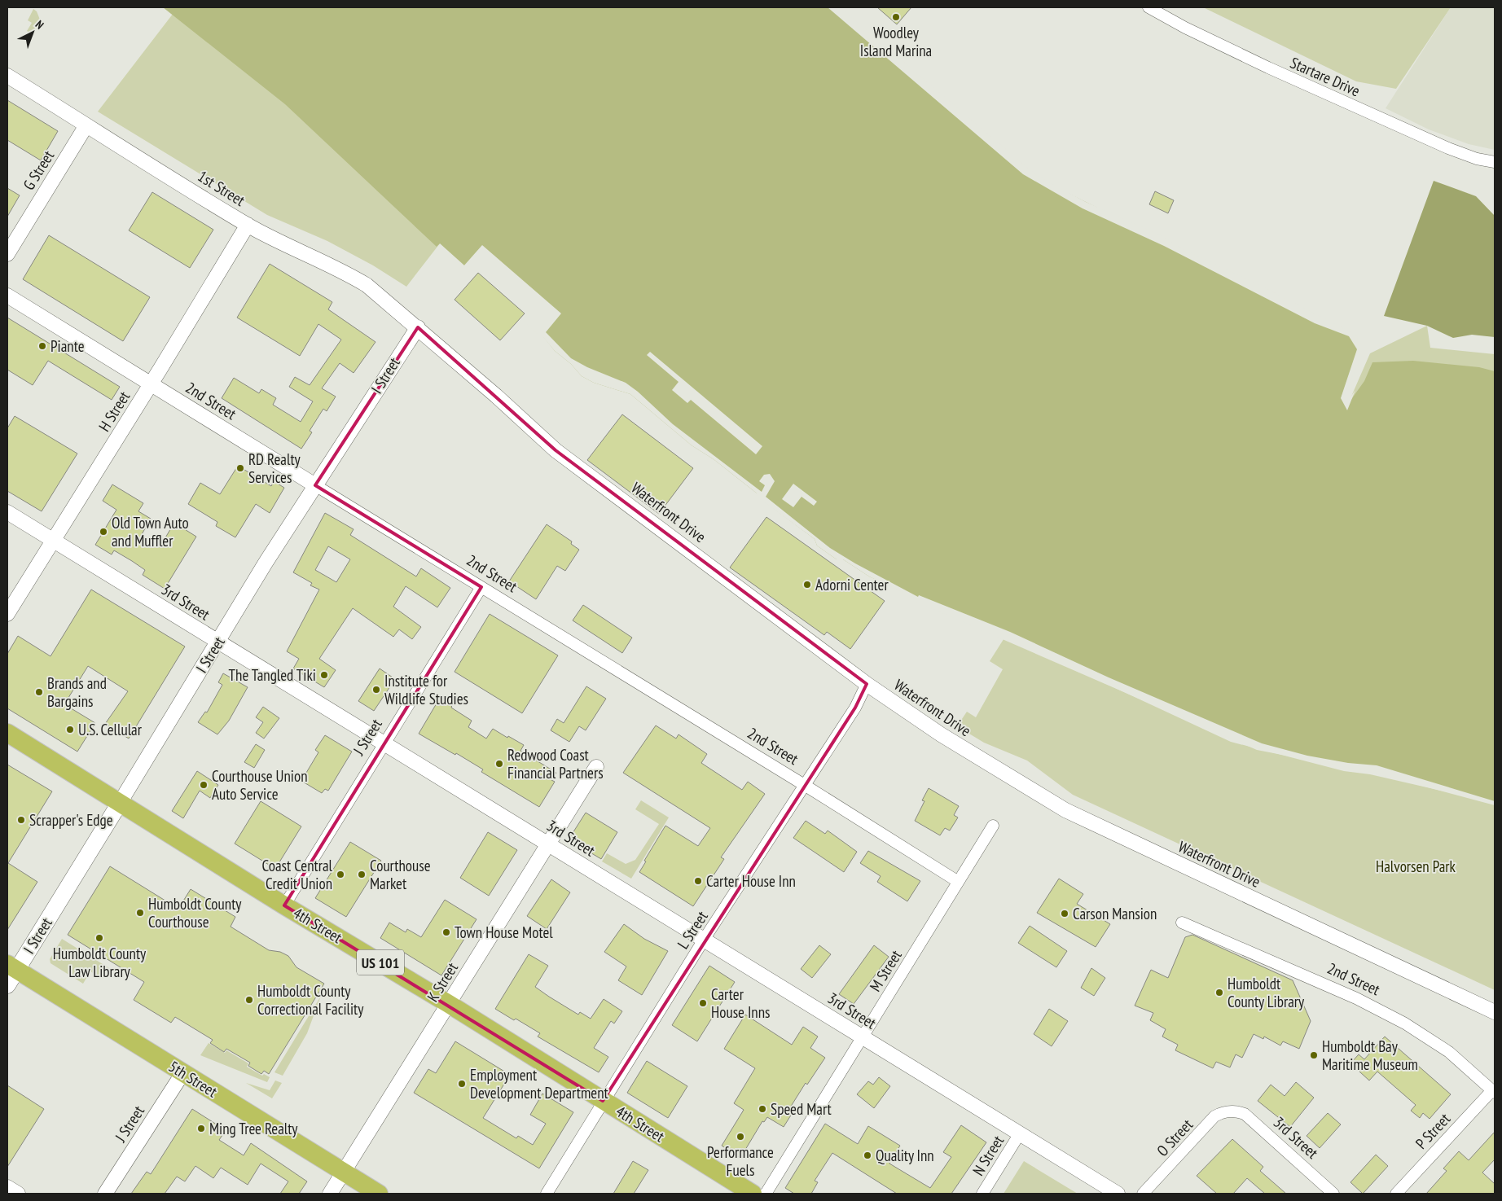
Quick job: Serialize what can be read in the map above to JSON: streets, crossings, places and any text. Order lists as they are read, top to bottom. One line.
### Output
{"streets":{"highway":["4th Street","US 101","5th Street"],"main road":["I Street"],"street":["Startare Drive","G Street","1st Street","2nd Street","H Street","Waterfront Drive","3rd Street","J Street","L Street","M Street","K Street","P Street","O Street","N Street"]},"crossings":[["G Street","1st Street"],["1st Street","I Street"],["1st Street","H Street"],["1st Street","Waterfront Drive"],["I Street","2nd Street"],["I Street","Waterfront Drive"],["I Street","3rd Street"],["I Street","4th Street"],["I Street","5th Street"],["2nd Street","H Street"],["2nd Street","J Street"],["2nd Street","L Street"],["2nd Street","M Street"],["2nd Street","P Street"],["H Street","3rd Street"],["Waterfront Drive","L Street"],["3rd Street","J Street"],["3rd Street","L Street"],["3rd Street","M Street"],["3rd Street","K Street"],["3rd Street","O Street"],["3rd Street","N Street"],["J Street","4th Street"],["J Street","5th Street"],["4th Street","L Street"],["4th Street","K Street"],["K Street","5th Street"]],"parks":["Halvorsen Park"],"places":["Woodley Island Marina","Piante","RD Realty Services","Old Town Auto and Muffler","Adorni Center","The Tangled Tiki","Institute for Wildlife Studies","Brands and Bargains","U.S. Cellular","Redwood Coast Financial Partners","Courthouse Union Auto Service","Scrapper's Edge","Coast Central Credit Union","Courthouse Market","Carter House Inn","Humboldt County Courthouse","Carson Mansion","Town House Motel","Humboldt County Law Library","Humboldt County Library","Humboldt County Correctional Facility","Carter House Inns","Humboldt Bay Maritime Museum","Employment Development Department","Speed Mart","Ming Tree Realty","Performance Fuels","Quality Inn"],"north":"top right"}
